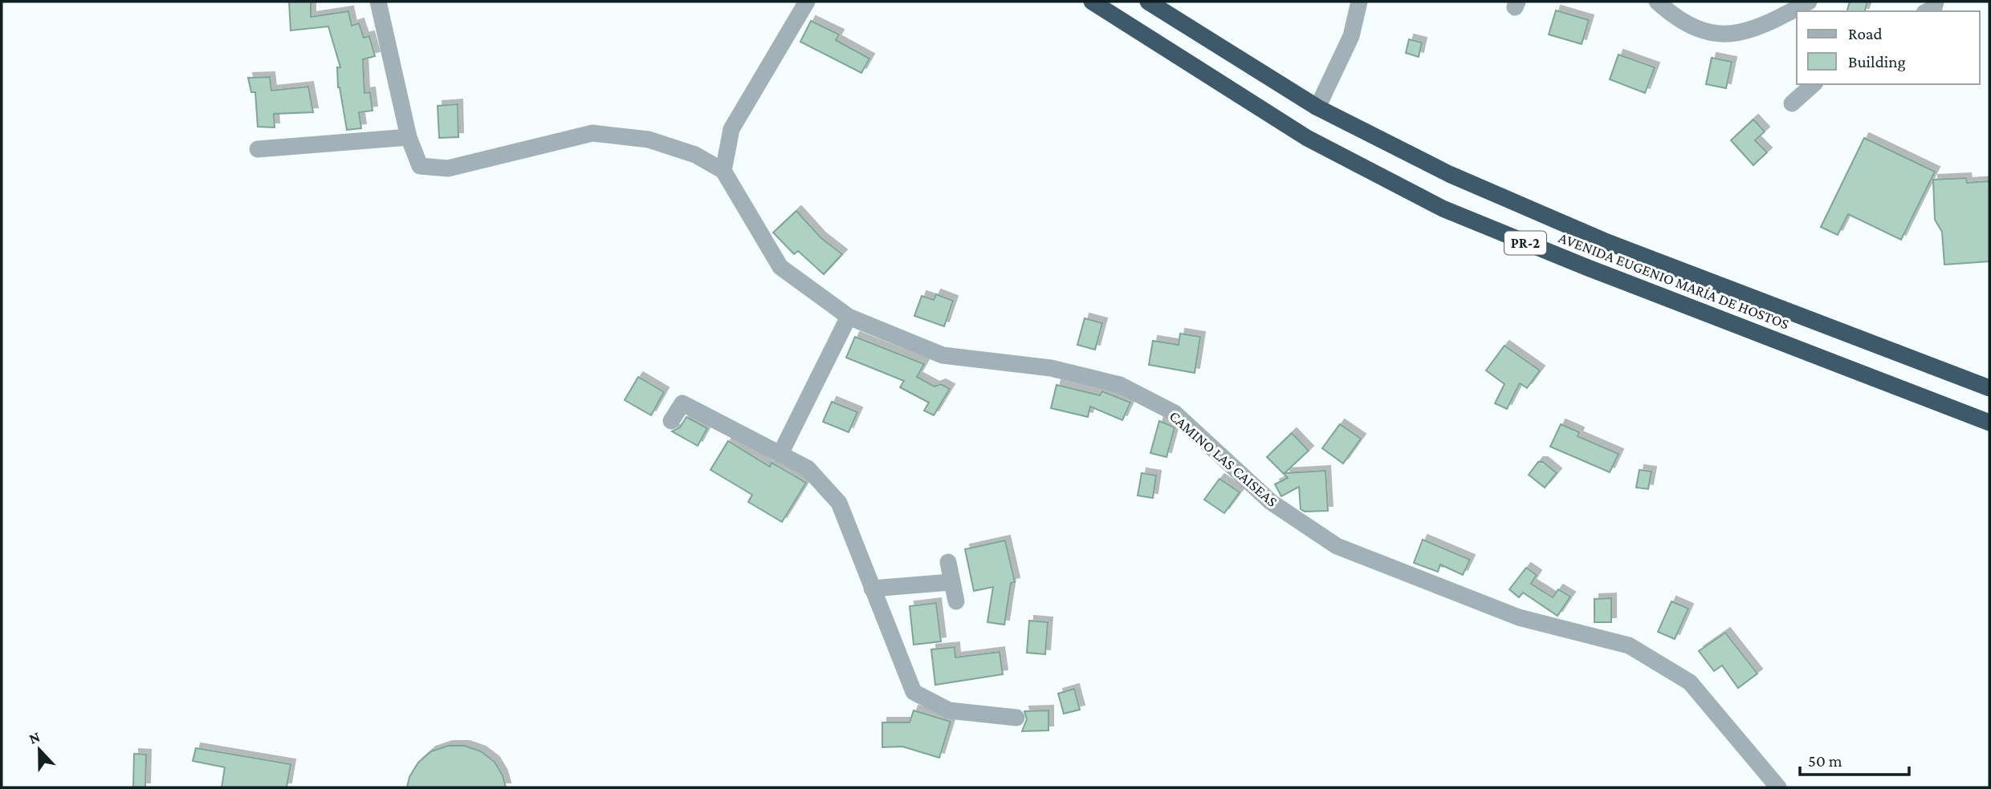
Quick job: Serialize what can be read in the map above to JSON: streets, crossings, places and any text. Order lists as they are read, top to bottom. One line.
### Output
{"streets":{"highway":["PR-2","AVENIDA EUGENIO MARÍA DE HOSTOS"],"street":["CAMINO LAS CAISEAS"]},"legend":["Road","Building"],"scale_bar":"50 m","north":"top"}
